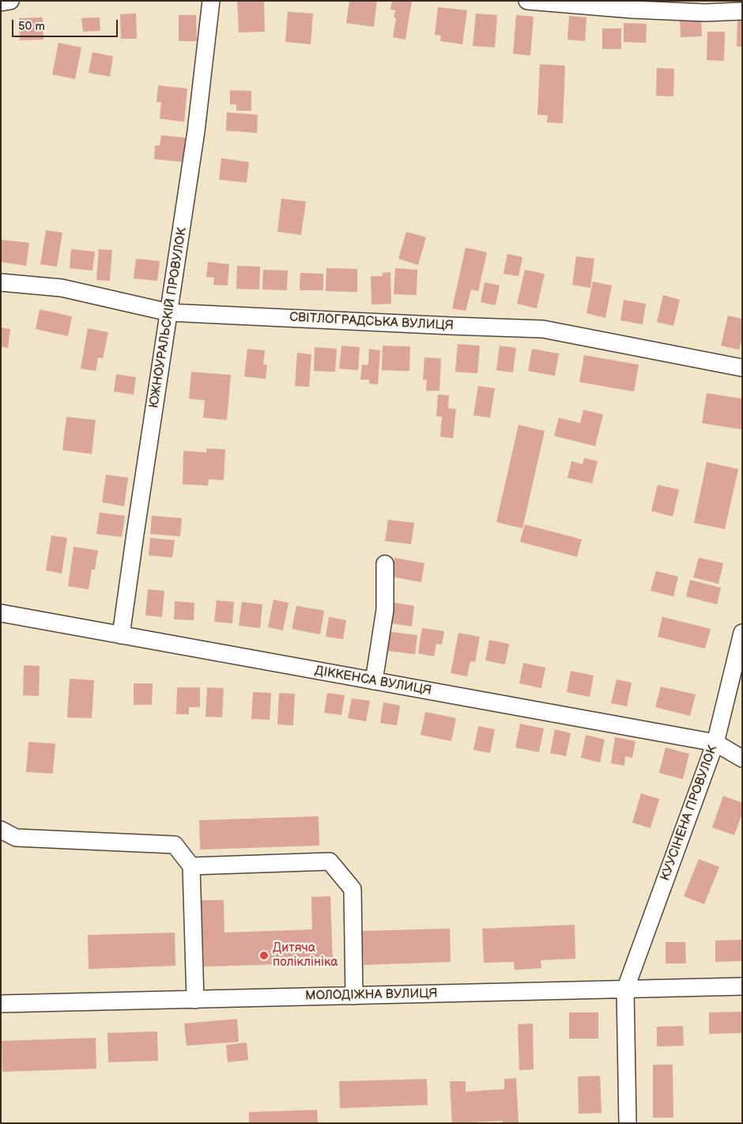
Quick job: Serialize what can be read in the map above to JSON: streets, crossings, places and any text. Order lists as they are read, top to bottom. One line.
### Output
{"streets":{"street":["ЮЖНОУРАЛЬСКІЙ ПРОВУЛОК","СВІТЛОГРАДСЬКА ВУЛИЦЯ","ДІККЕНСА ВУЛИЦЯ","КУУСІНЕНА ПРОВУЛОК","МОЛОДІЖНА ВУЛИЦЯ"]},"crossings":[["ЮЖНОУРАЛЬСКІЙ ПРОВУЛОК","СВІТЛОГРАДСЬКА ВУЛИЦЯ"],["ЮЖНОУРАЛЬСКІЙ ПРОВУЛОК","ДІККЕНСА ВУЛИЦЯ"],["ДІККЕНСА ВУЛИЦЯ","КУУСІНЕНА ПРОВУЛОК"],["КУУСІНЕНА ПРОВУЛОК","МОЛОДІЖНА ВУЛИЦЯ"]],"places":["Дитяча поліклініка"],"scale_bar":"50 m"}
